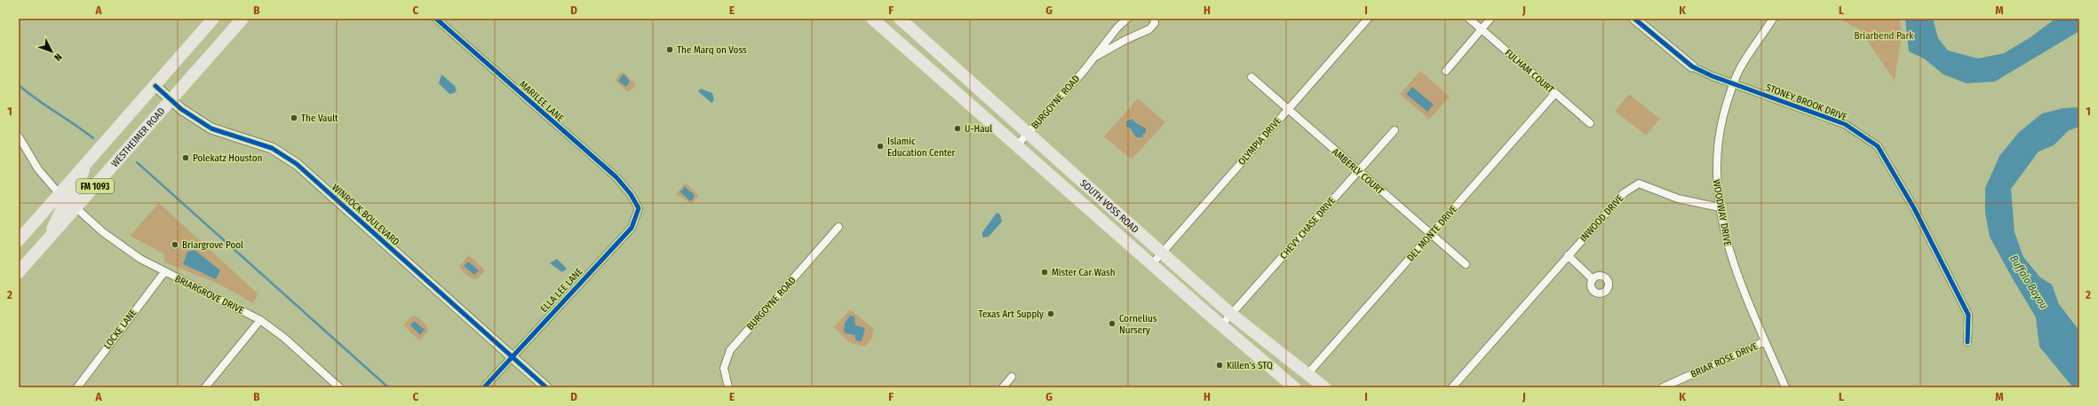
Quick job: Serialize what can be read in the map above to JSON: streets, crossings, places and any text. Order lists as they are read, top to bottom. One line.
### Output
{"streets":{"main road":["WESTHEIMER ROAD","FM 1093","SOUTH VOSS ROAD"],"street":["FULHAM COURT","MARILEE LANE","BURGOYNE ROAD","STONEY BROOK DRIVE","OLYMPIA DRIVE","AMBERLY COURT","WOODWAY DRIVE","WINROCK BOULEVARD","INWOOD DRIVE","CHEVY CHASE DRIVE","DEL MONTE DRIVE","ELLA LEE LANE","BRIARGROVE DRIVE","LOCKE LANE","BRIAR ROSE DRIVE"]},"crossings":[["FULHAM COURT","DEL MONTE DRIVE"],["MARILEE LANE","ELLA LEE LANE"],["BURGOYNE ROAD","SOUTH VOSS ROAD"],["STONEY BROOK DRIVE","WOODWAY DRIVE"],["WESTHEIMER ROAD","WINROCK BOULEVARD"],["WESTHEIMER ROAD","BRIARGROVE DRIVE"],["OLYMPIA DRIVE","AMBERLY COURT"],["OLYMPIA DRIVE","SOUTH VOSS ROAD"],["AMBERLY COURT","CHEVY CHASE DRIVE"],["AMBERLY COURT","DEL MONTE DRIVE"],["FM 1093","WINROCK BOULEVARD"],["SOUTH VOSS ROAD","CHEVY CHASE DRIVE"],["SOUTH VOSS ROAD","DEL MONTE DRIVE"],["WOODWAY DRIVE","INWOOD DRIVE"],["WOODWAY DRIVE","BRIAR ROSE DRIVE"],["WINROCK BOULEVARD","ELLA LEE LANE"],["BRIARGROVE DRIVE","LOCKE LANE"]],"water":["Buffalo Bayou"],"parks":["Briarbend Park"],"places":["The Marq on Voss","The Vault","U-Haul","Islamic Education Center","Polekatz Houston","Briargrove Pool","Mister Car Wash","Texas Art Supply","Cornelius Nursery","Killen’s STQ"],"north":"bottom right","grid":{"columns":["A","B","C","D","E","F","G","H","I","J","K","L","M"],"rows":["1","2"]}}
